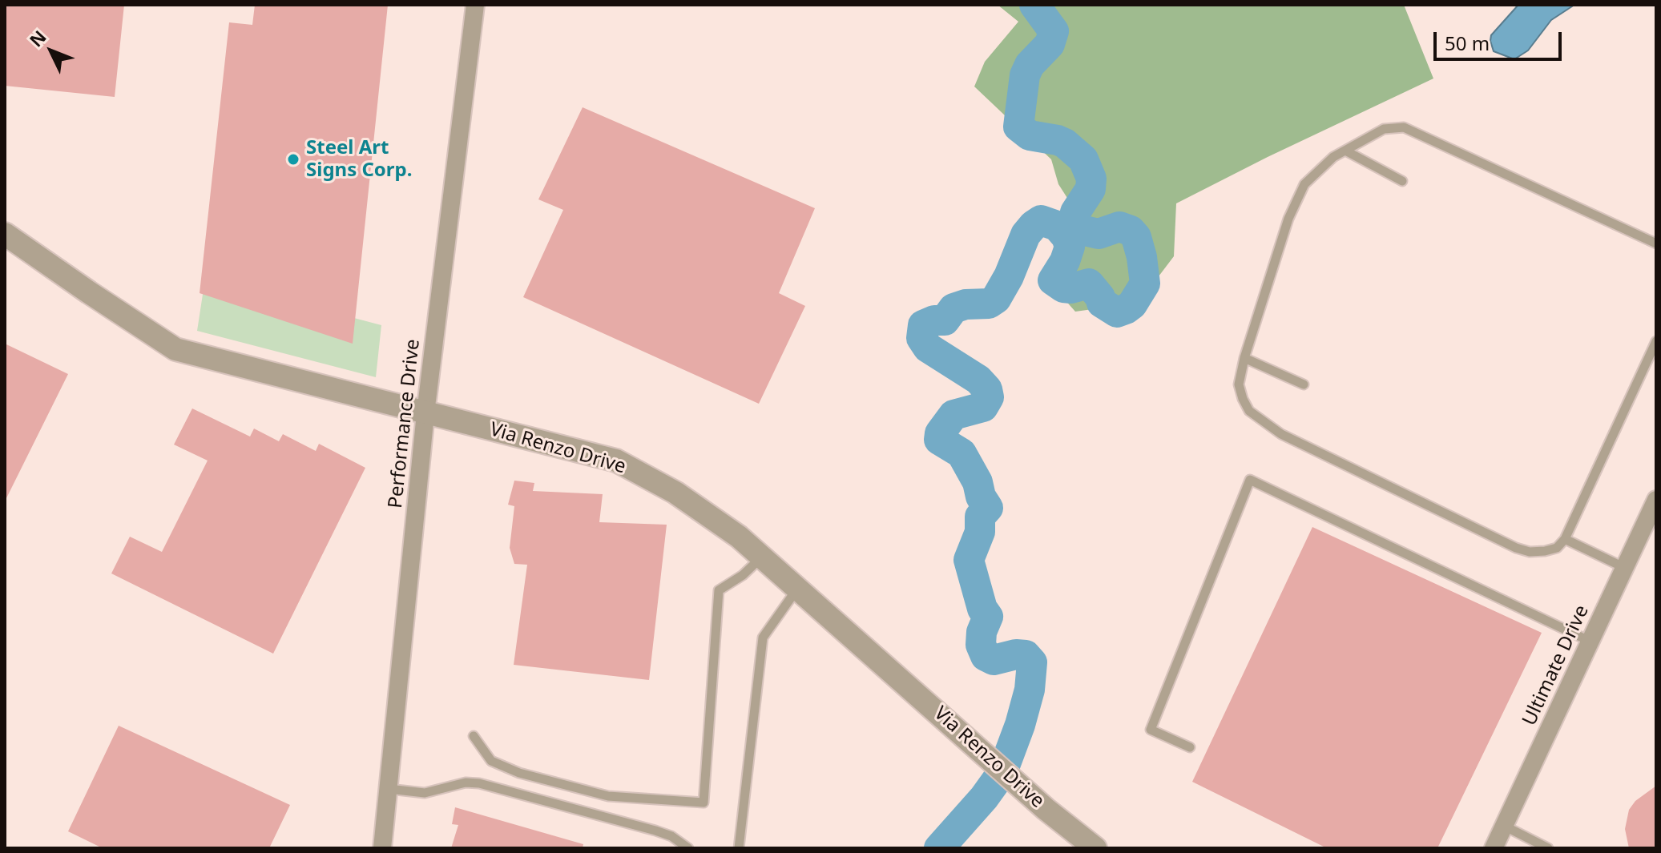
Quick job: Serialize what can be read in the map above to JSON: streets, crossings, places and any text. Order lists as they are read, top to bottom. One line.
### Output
{"streets":{"street":["Performance Drive","Via Renzo Drive","Ultimate Drive"]},"crossings":[["Performance Drive","Via Renzo Drive"]],"places":["Steel Art Signs Corp."],"scale_bar":"50 m","north":"top left"}
